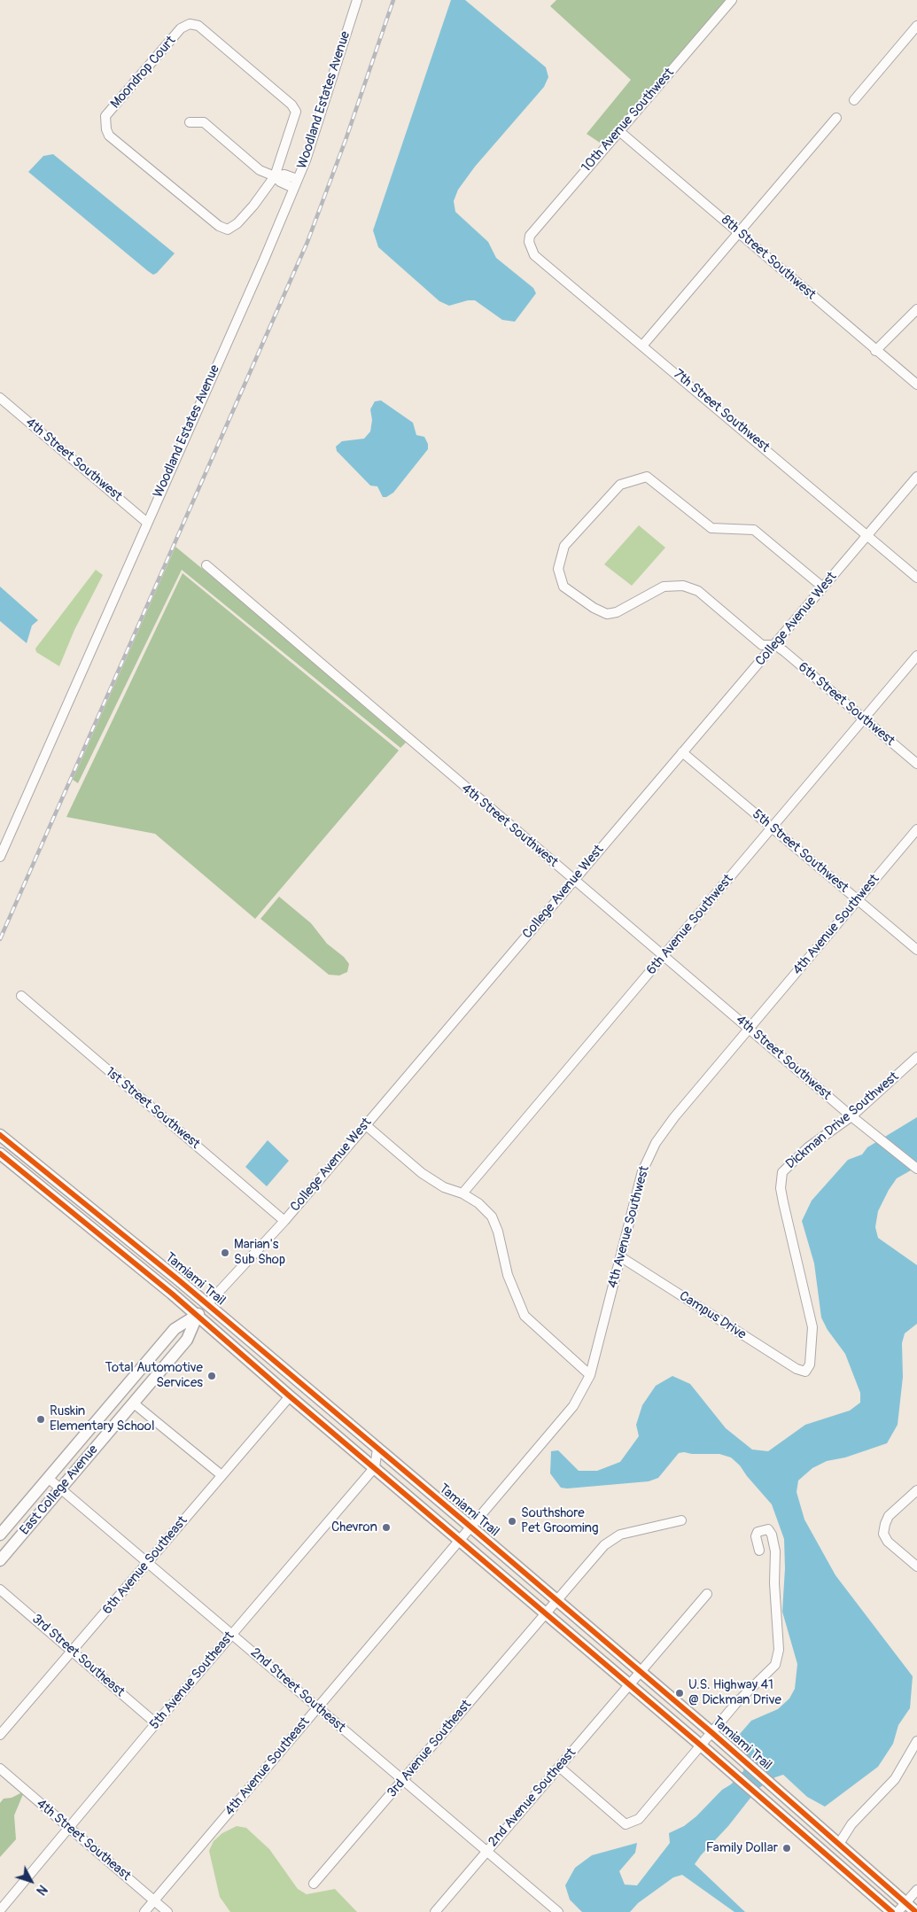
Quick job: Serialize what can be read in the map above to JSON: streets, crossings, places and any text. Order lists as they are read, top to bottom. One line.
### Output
{"streets":{"main road":["Tamiami Trail","East College Avenue"],"street":["Moondrop Court","Woodland Estates Avenue","10th Avenue Southwest","8th Street Southwest","7th Street Southwest","4th Street Southwest","College Avenue West","6th Street Southwest","5th Street Southwest","6th Avenue Southwest","4th Avenue Southwest","1st Street Southwest","Dickman Drive Southwest","Campus Drive","6th Avenue Southeast","3rd Street Southeast","5th Avenue Southeast","2nd Street Southeast","3rd Avenue Southeast","4th Avenue Southeast","2nd Avenue Southeast","4th Street Southeast"]},"crossings":[["Woodland Estates Avenue","4th Street Southwest"],["10th Avenue Southwest","8th Street Southwest"],["10th Avenue Southwest","7th Street Southwest"],["7th Street Southwest","College Avenue West"],["4th Street Southwest","College Avenue West"],["4th Street Southwest","6th Avenue Southwest"],["4th Street Southwest","4th Avenue Southwest"],["4th Street Southwest","Dickman Drive Southwest"],["College Avenue West","6th Street Southwest"],["College Avenue West","5th Street Southwest"],["College Avenue West","1st Street Southwest"],["College Avenue West","Tamiami Trail"],["College Avenue West","East College Avenue"],["6th Street Southwest","6th Avenue Southwest"],["5th Street Southwest","6th Avenue Southwest"],["5th Street Southwest","4th Avenue Southwest"],["4th Avenue Southwest","Tamiami Trail"],["4th Avenue Southwest","Campus Drive"],["4th Avenue Southwest","4th Avenue Southeast"],["Dickman Drive Southwest","Campus Drive"],["Tamiami Trail","East College Avenue"],["Tamiami Trail","6th Avenue Southeast"],["Tamiami Trail","5th Avenue Southeast"],["Tamiami Trail","3rd Avenue Southeast"],["Tamiami Trail","4th Avenue Southeast"],["Tamiami Trail","2nd Avenue Southeast"],["East College Avenue","2nd Street Southeast"],["6th Avenue Southeast","3rd Street Southeast"],["6th Avenue Southeast","2nd Street Southeast"],["3rd Street Southeast","5th Avenue Southeast"],["5th Avenue Southeast","2nd Street Southeast"],["5th Avenue Southeast","4th Street Southeast"],["2nd Street Southeast","3rd Avenue Southeast"],["2nd Street Southeast","4th Avenue Southeast"],["2nd Street Southeast","2nd Avenue Southeast"],["4th Avenue Southeast","4th Street Southeast"]],"places":["Marian's Sub Shop","Total Automotive Services","Ruskin Elementary School","Southshore Pet Grooming","Chevron","U.S. Highway 41 @ Dickman Drive","Family Dollar"],"north":"bottom right"}
